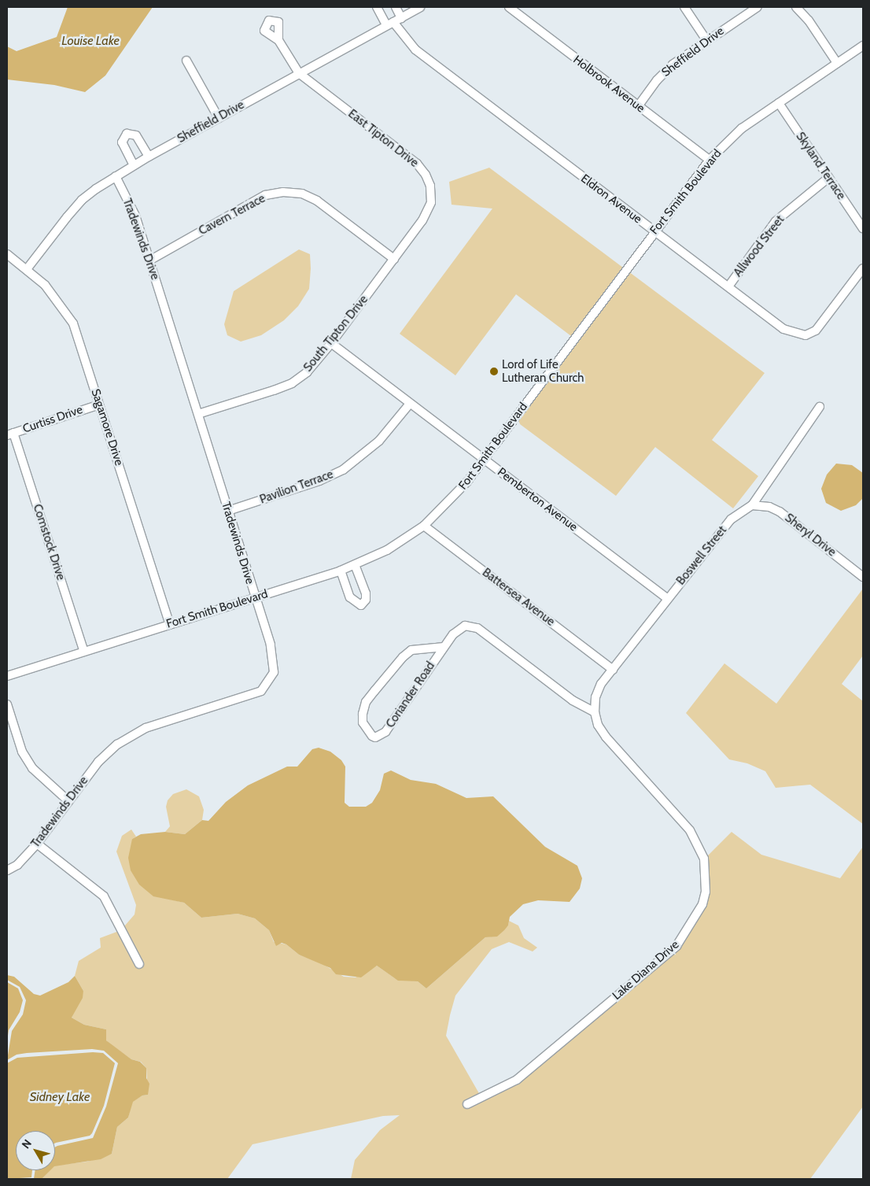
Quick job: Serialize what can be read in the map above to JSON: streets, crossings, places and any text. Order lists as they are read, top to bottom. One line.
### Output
{"streets":{"street":["Sheffield Drive","Holbrook Avenue","East Tipton Drive","Skyland Terrace","Fort Smith Boulevard","Eldron Avenue","Cavern Terrace","Tradewinds Drive","Allwood Street","South Tipton Drive","Curtiss Drive","Sagamore Drive","Pavilion Terrace","Pemberton Avenue","Sheryl Drive","Comstock Drive","Boswell Street","Battersea Avenue","Coriander Road","Lake Diana Drive"]},"crossings":[["Sheffield Drive","Holbrook Avenue"],["Sheffield Drive","East Tipton Drive"],["Sheffield Drive","Eldron Avenue"],["Sheffield Drive","Tradewinds Drive"],["Sheffield Drive","Sagamore Drive"],["Holbrook Avenue","Fort Smith Boulevard"],["East Tipton Drive","Cavern Terrace"],["East Tipton Drive","South Tipton Drive"],["Skyland Terrace","Fort Smith Boulevard"],["Skyland Terrace","Allwood Street"],["Fort Smith Boulevard","Eldron Avenue"],["Fort Smith Boulevard","Tradewinds Drive"],["Fort Smith Boulevard","Sagamore Drive"],["Fort Smith Boulevard","Pemberton Avenue"],["Fort Smith Boulevard","Comstock Drive"],["Fort Smith Boulevard","Battersea Avenue"],["Eldron Avenue","Allwood Street"],["Cavern Terrace","Tradewinds Drive"],["Cavern Terrace","South Tipton Drive"],["Tradewinds Drive","South Tipton Drive"],["Tradewinds Drive","Pavilion Terrace"],["South Tipton Drive","Pemberton Avenue"],["Curtiss Drive","Sagamore Drive"],["Curtiss Drive","Comstock Drive"],["Pavilion Terrace","Pemberton Avenue"],["Pemberton Avenue","Boswell Street"],["Sheryl Drive","Boswell Street"],["Boswell Street","Battersea Avenue"],["Boswell Street","Coriander Road"],["Boswell Street","Lake Diana Drive"],["Coriander Road","Lake Diana Drive"]],"water":["Louise Lake","Sidney Lake"],"places":["Lord of Life Lutheran Church"],"north":"top left"}
